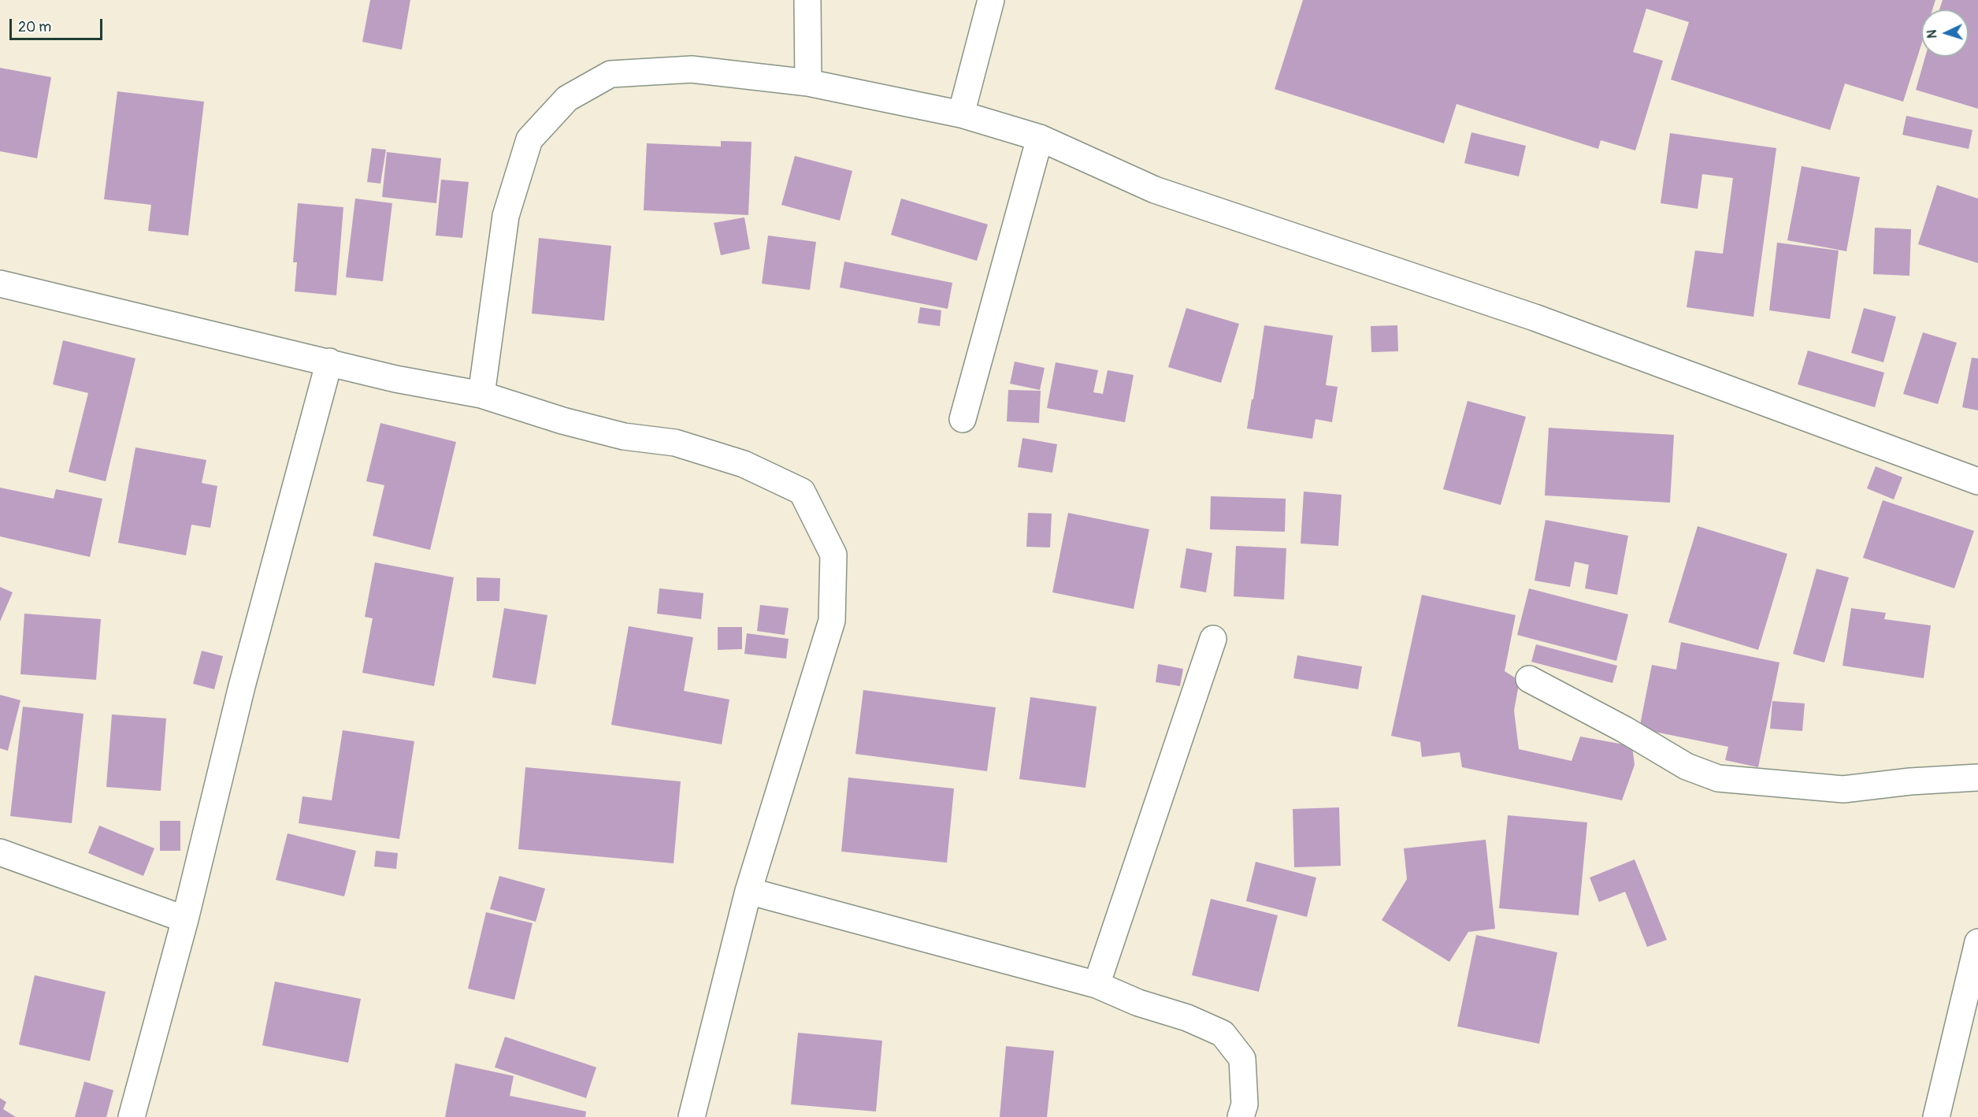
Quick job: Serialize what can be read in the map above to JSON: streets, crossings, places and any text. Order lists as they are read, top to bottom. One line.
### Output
{"scale_bar":"20 m","north":"left"}
